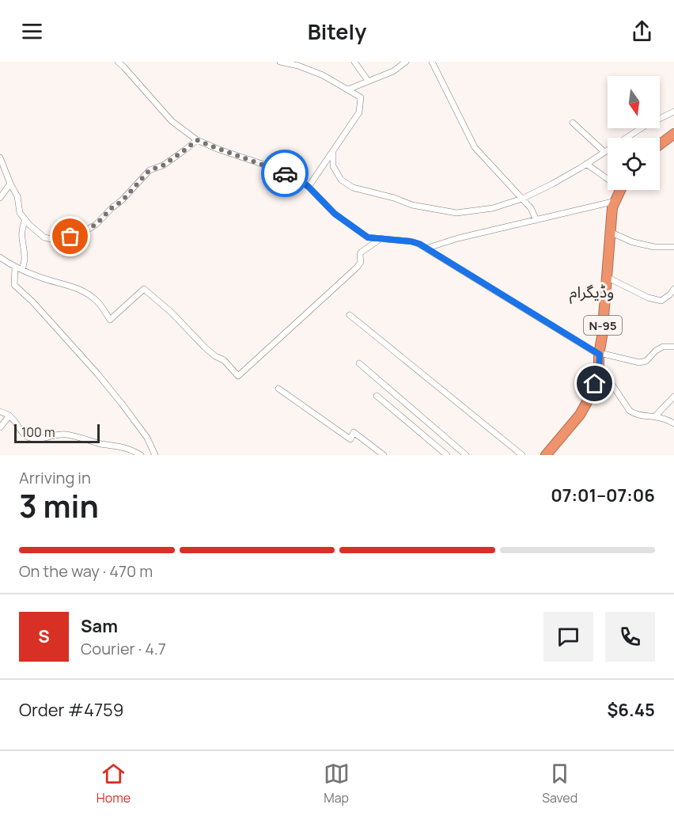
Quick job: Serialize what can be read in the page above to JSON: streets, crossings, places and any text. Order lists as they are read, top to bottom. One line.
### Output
{"streets":{"highway":["N-95"]},"districts":["وڈیگرام"],"scale_bar":"100 m","north":"bottom","page":{"header":"Bitely","scale":"100 m","heading":["3 min","Arriving in","07:01–07:06"],"panel":["Sam","Courier · 4.7","Order #4759","$6.45"],"bar":"On the way · 470 m","round":"S","tabs":["Home","Map","Saved"]}}
